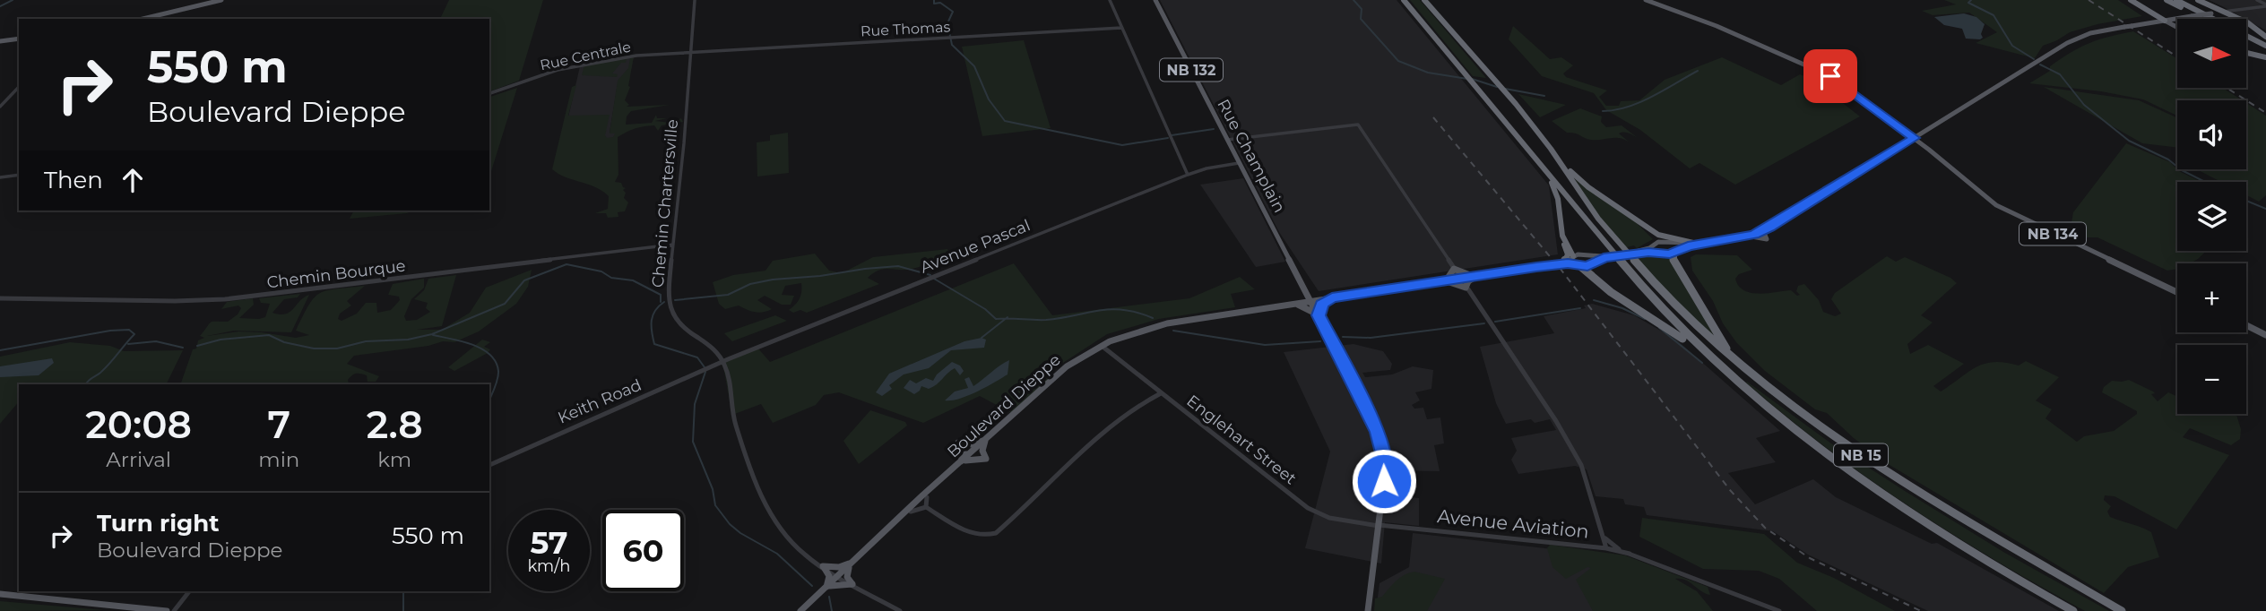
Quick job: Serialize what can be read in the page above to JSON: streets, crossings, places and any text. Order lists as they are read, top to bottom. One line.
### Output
{"streets":{"highway":["NB 15"],"main road":["NB 132","Rue Champlain","NB 134","Boulevard Dieppe"],"street":["Rue Thomas","Rue Centrale","Chemin Chartersville","Avenue Pascal","Chemin Bourque","Keith Road","Englehart Street","Avenue Aviation"]},"crossings":[["Rue Thomas","Rue Centrale"],["Rue Thomas","Chemin Chartersville"],["Rue Centrale","Chemin Chartersville"],["NB 132","Rue Champlain"],["NB 132","Boulevard Dieppe"],["NB 132","Englehart Street"],["NB 132","Avenue Aviation"],["Rue Champlain","Avenue Pascal"],["Chemin Chartersville","Avenue Pascal"],["Chemin Chartersville","Chemin Bourque"],["Chemin Chartersville","Keith Road"],["Avenue Pascal","Keith Road"],["Boulevard Dieppe","Englehart Street"],["Englehart Street","Avenue Aviation"]],"north":"right","page":{"map_buttons":["+","−"],"turn":["550 m","Boulevard Dieppe"],"then":"Then","eta":["20:08","Arrival","7","min","2.8","km"],"list":[{"name":"Turn right","note":"Boulevard Dieppe","value":"550 m"}],"speed":"57 km/h","limit":"60"}}
